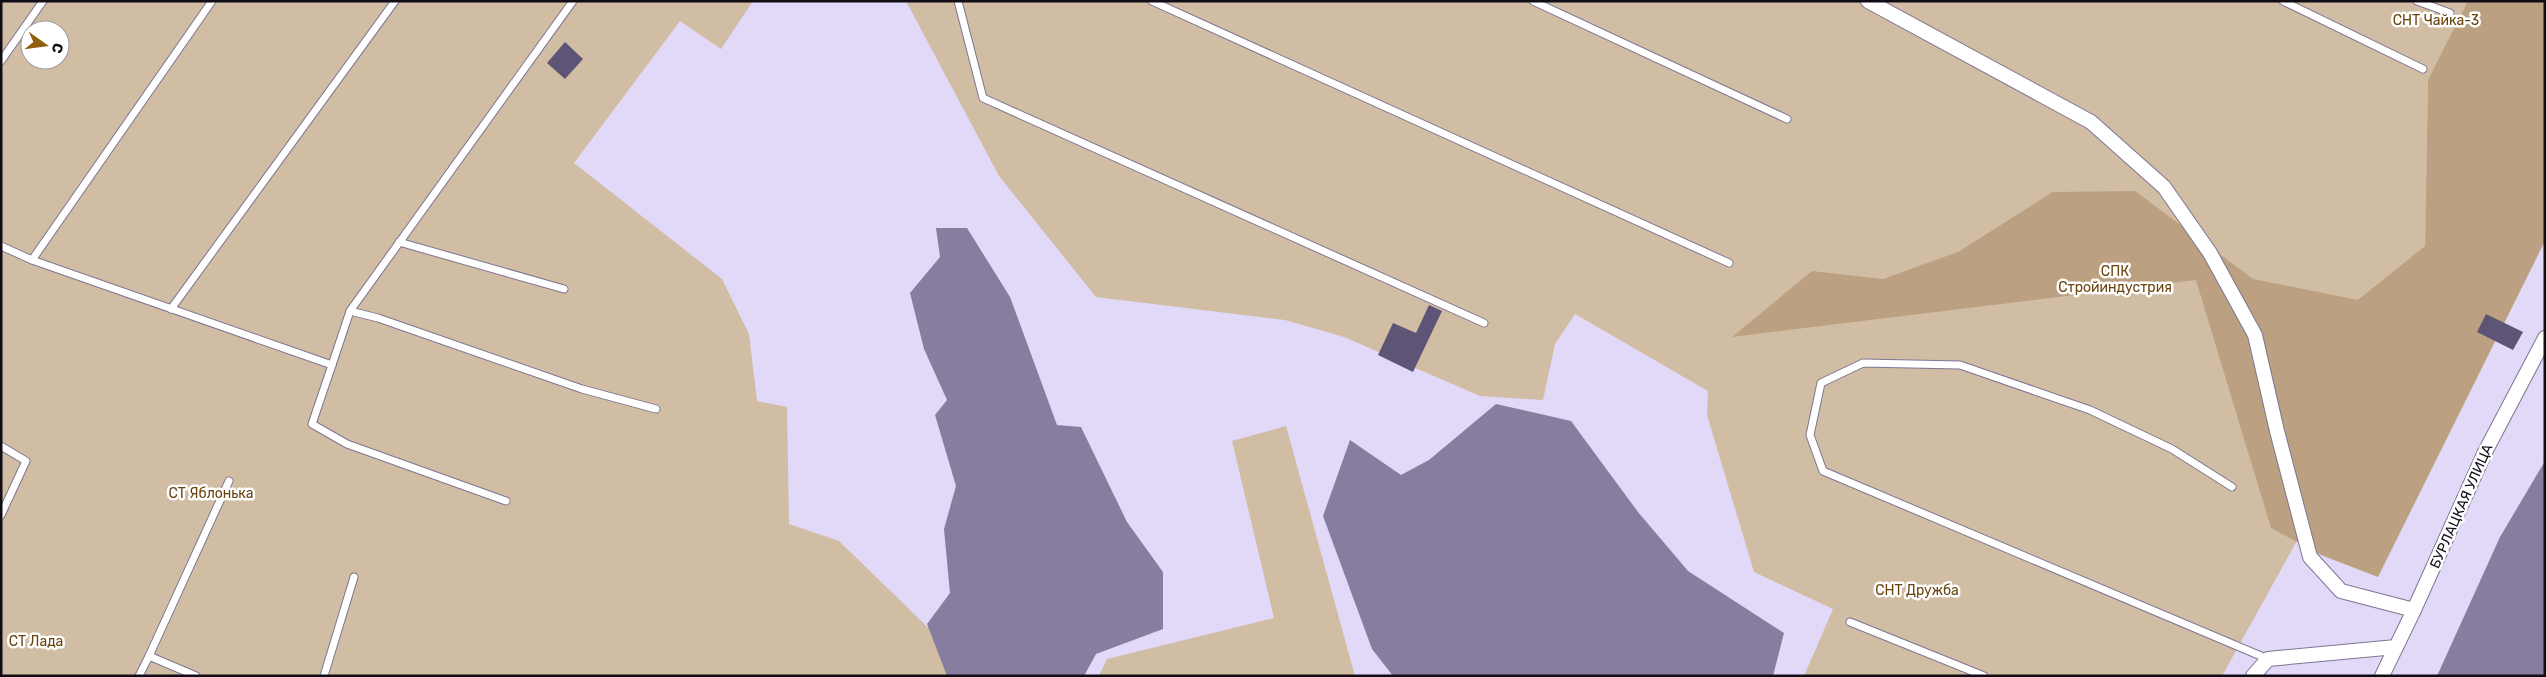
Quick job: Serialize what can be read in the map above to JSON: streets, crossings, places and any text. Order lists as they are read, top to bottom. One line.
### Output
{"streets":{"street":["БУРЛАЦКАЯ УЛИЦА"]},"parks":["СНТ Чайка-3","СПК Стройиндустрия","СТ Яблонька","СНТ Дружба","СТ Лада"],"north":"right"}
